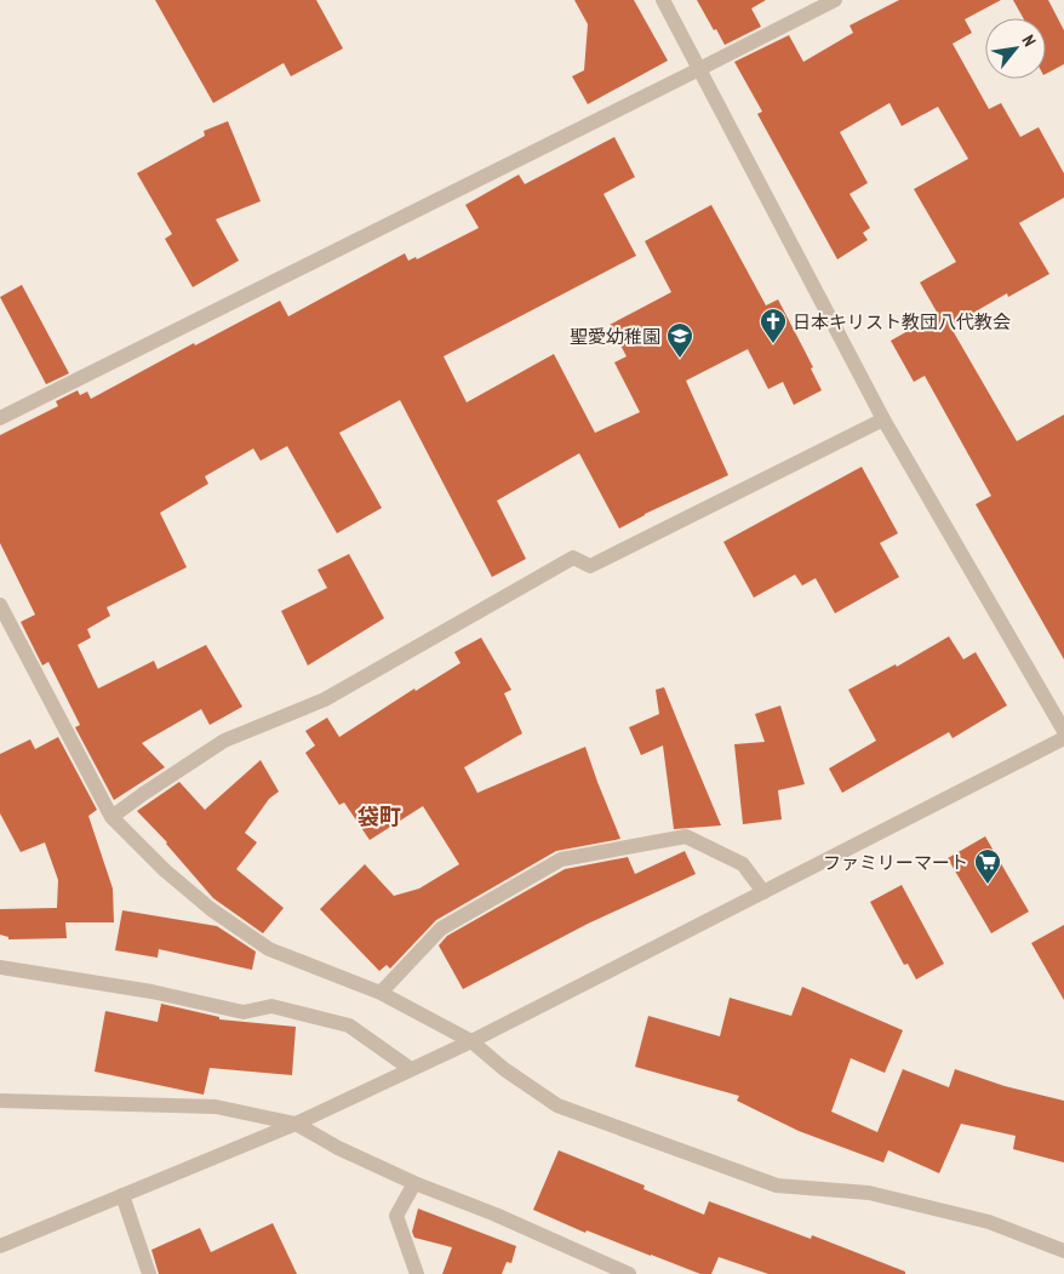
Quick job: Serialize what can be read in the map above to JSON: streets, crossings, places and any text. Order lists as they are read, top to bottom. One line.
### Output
{"districts":["袋町"],"places":{"church":["日本キリスト教団八代教会"],"school or university":["聖愛幼稚園"],"supermarket":["ファミリーマート"]},"north":"top right"}
